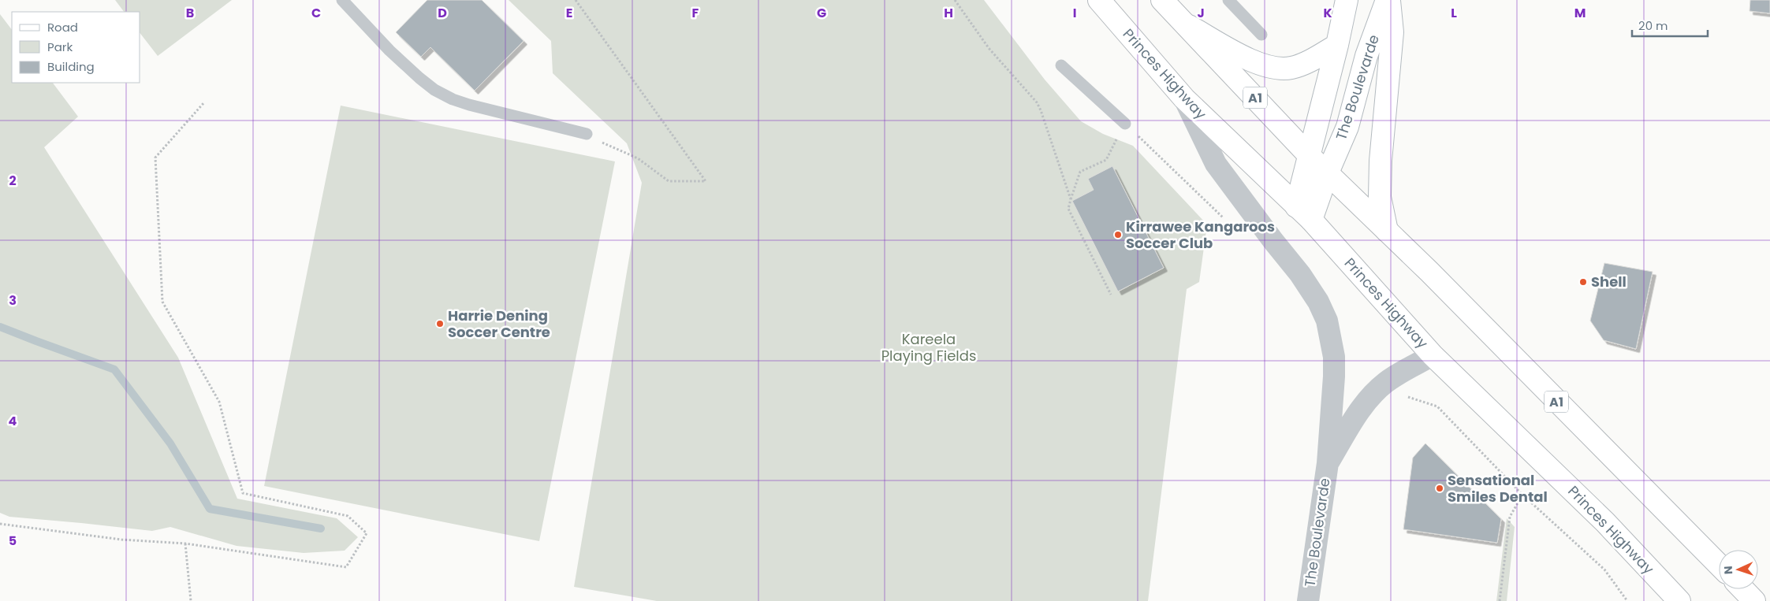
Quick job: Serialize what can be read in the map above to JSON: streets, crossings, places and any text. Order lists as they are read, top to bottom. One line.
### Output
{"streets":{"main road":["Princes Highway","The Boulevarde","A1"]},"crossings":[["Princes Highway","The Boulevarde"],["The Boulevarde","A1"]],"parks":["Kareela Playing Fields"],"places":["Kirrawee Kangaroos Soccer Club","Shell","Harrie Dening Soccer Centre","Sensational Smiles Dental"],"legend":["Road","Park","Building"],"scale_bar":"20 m","north":"left","grid":{"columns":["B","C","D","E","F","G","H","I","J","K","L","M"],"rows":["2","3","4","5"]}}
